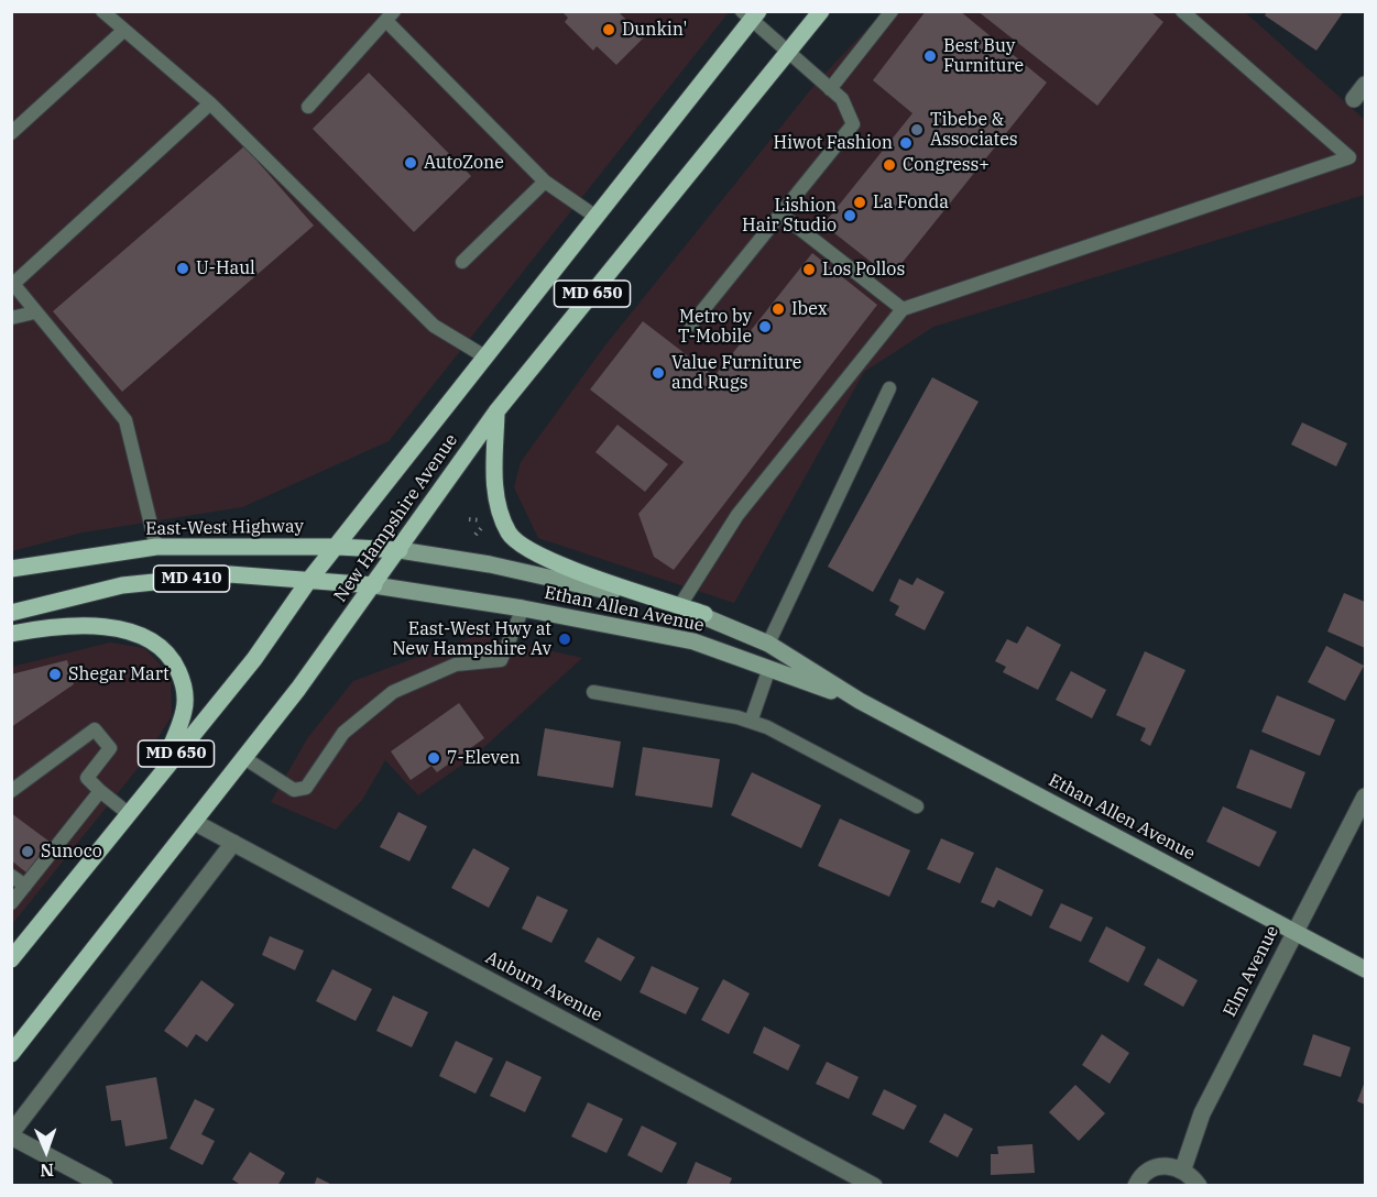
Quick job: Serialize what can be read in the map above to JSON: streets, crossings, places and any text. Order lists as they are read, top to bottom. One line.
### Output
{"streets":{"main road":["MD 650","New Hampshire Avenue","East-West Highway","MD 410","Ethan Allen Avenue"],"street":["Elm Avenue","Auburn Avenue"]},"crossings":[["New Hampshire Avenue","East-West Highway"],["New Hampshire Avenue","MD 410"],["New Hampshire Avenue","Ethan Allen Avenue"],["New Hampshire Avenue","Auburn Avenue"],["East-West Highway","Ethan Allen Avenue"],["MD 410","Ethan Allen Avenue"],["Ethan Allen Avenue","Elm Avenue"]],"places":["Dunkin'","Best Buy Furniture","Tibebe & Associates","Hiwot Fashion","AutoZone","Congress+","La Fonda","Lishion Hair Studio","U-Haul","Los Pollos","Ibex","Metro by T-Mobile","Value Furniture and Rugs","East-West Hwy at New Hampshire Av","Shegar Mart","7-Eleven","Sunoco"],"north":"bottom"}
